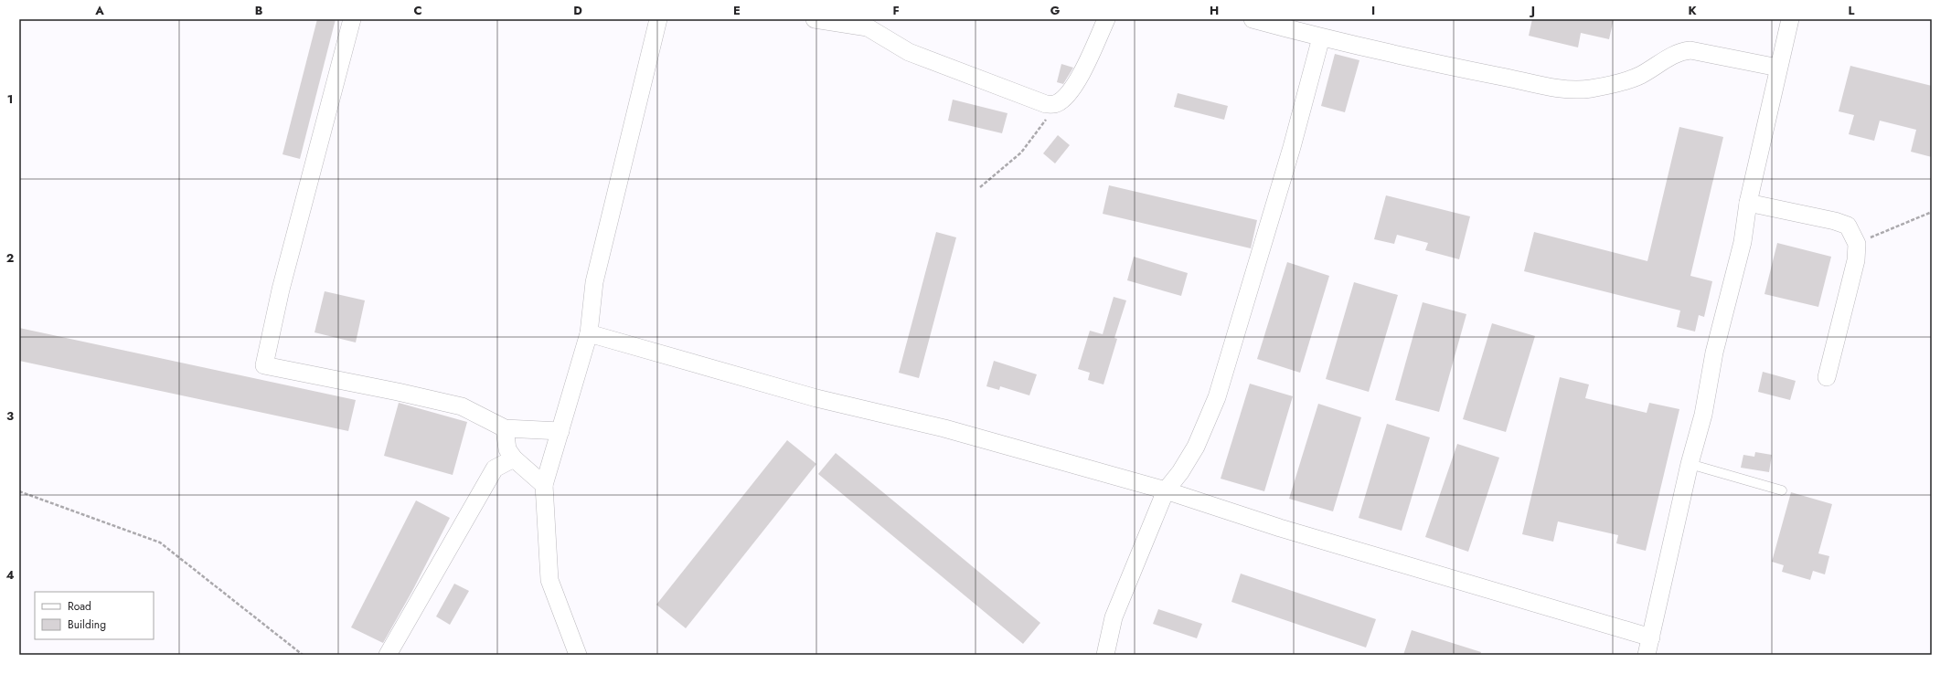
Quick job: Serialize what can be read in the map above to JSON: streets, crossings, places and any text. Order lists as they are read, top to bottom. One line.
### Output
{"legend":["Road","Building"],"grid":{"columns":["A","B","C","D","E","F","G","H","I","J","K","L"],"rows":["1","2","3","4"]}}
